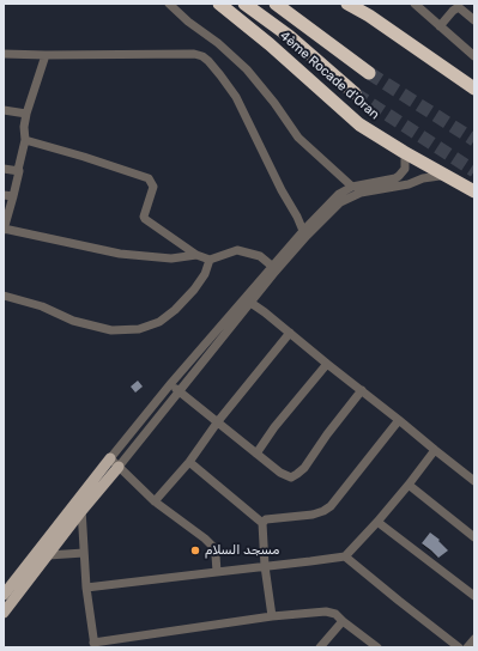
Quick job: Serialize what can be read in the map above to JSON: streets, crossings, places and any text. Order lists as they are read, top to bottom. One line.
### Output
{"streets":{"highway":["4ème Rocade d'Oran"]},"places":["مسجد السلام"]}
